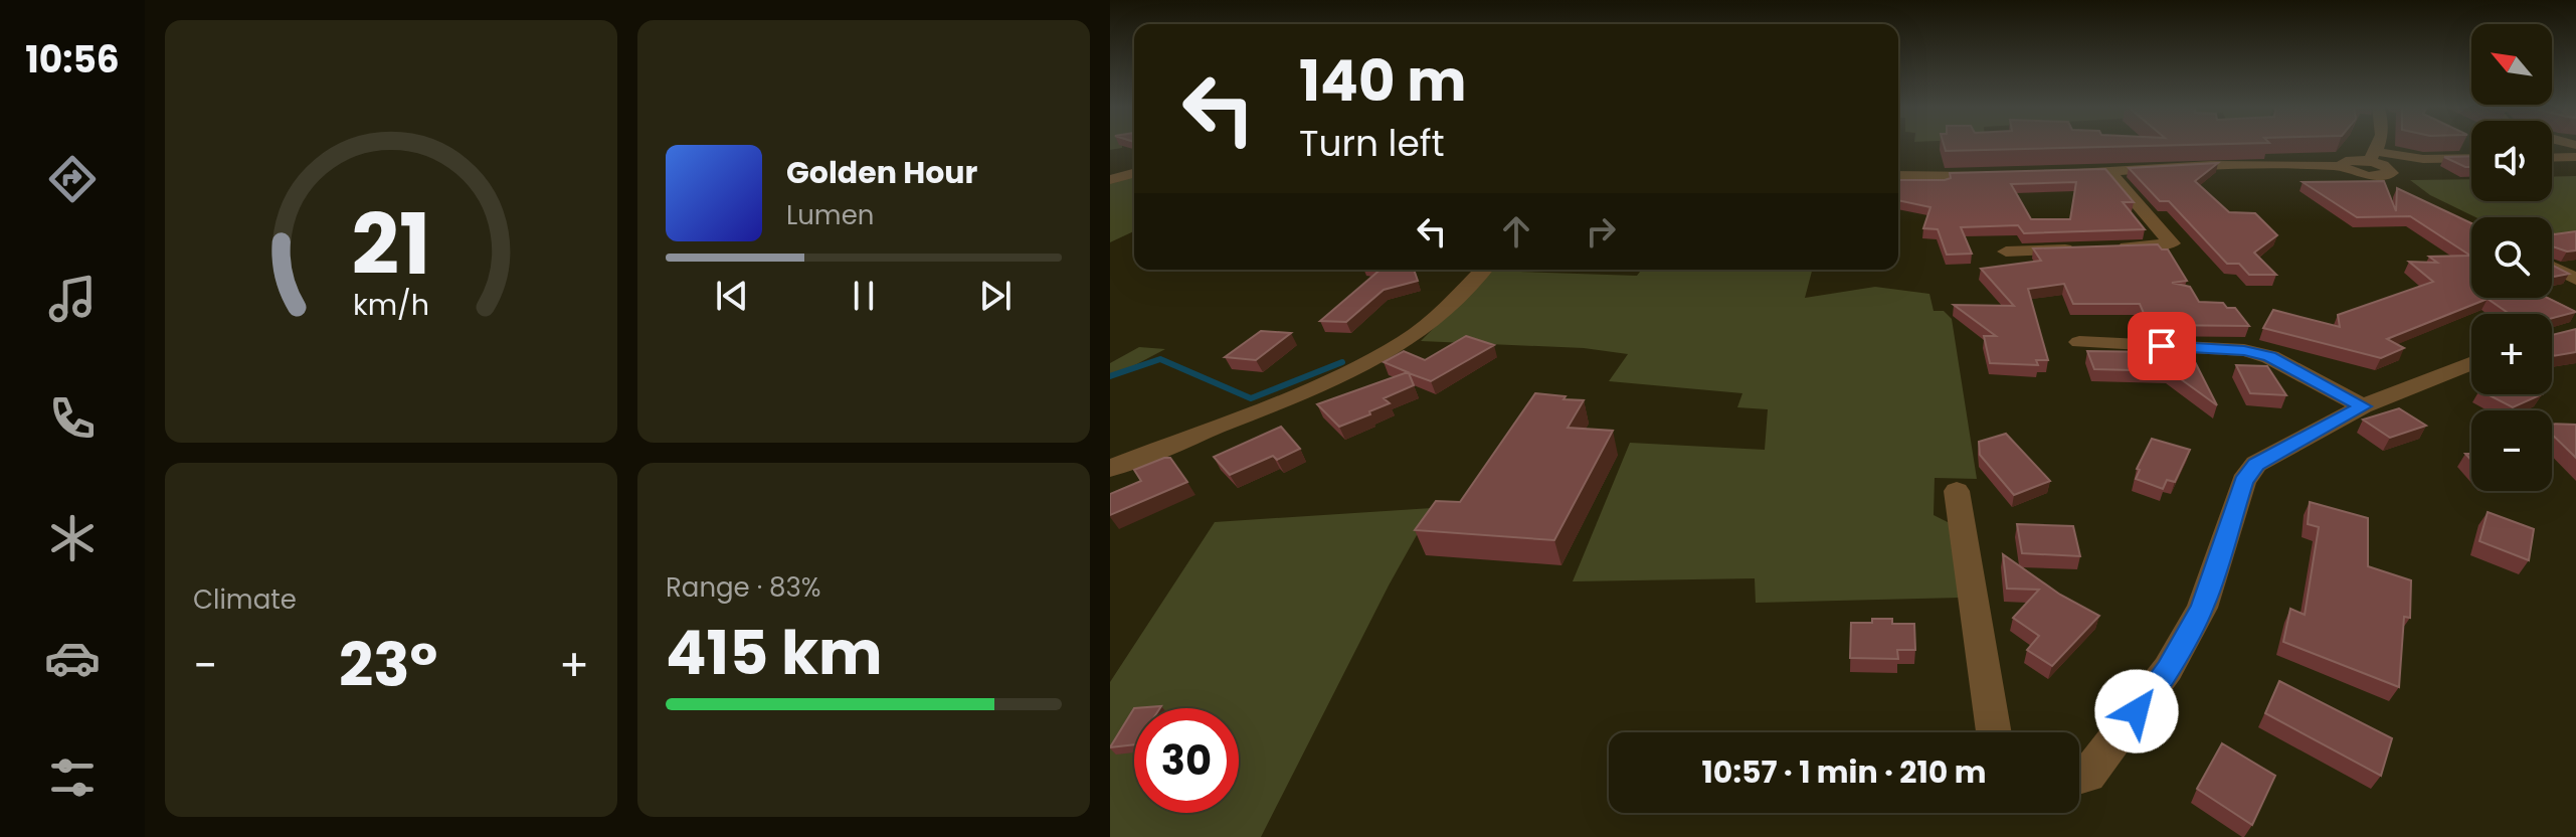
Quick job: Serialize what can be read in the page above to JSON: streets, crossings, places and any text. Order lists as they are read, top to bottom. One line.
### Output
{"north":"top left","page":{"tabs":"10:56","map_buttons":["+","−"],"turn":["140 m","Turn left"],"song":["Golden Hour","Lumen"],"tile":["Climate",["Range · 83%","415 km"]],"heat":["−","23°","+"],"limit":"30","trip":"10:57 · 1 min · 210 m","gauge":["21","km/h"]}}
